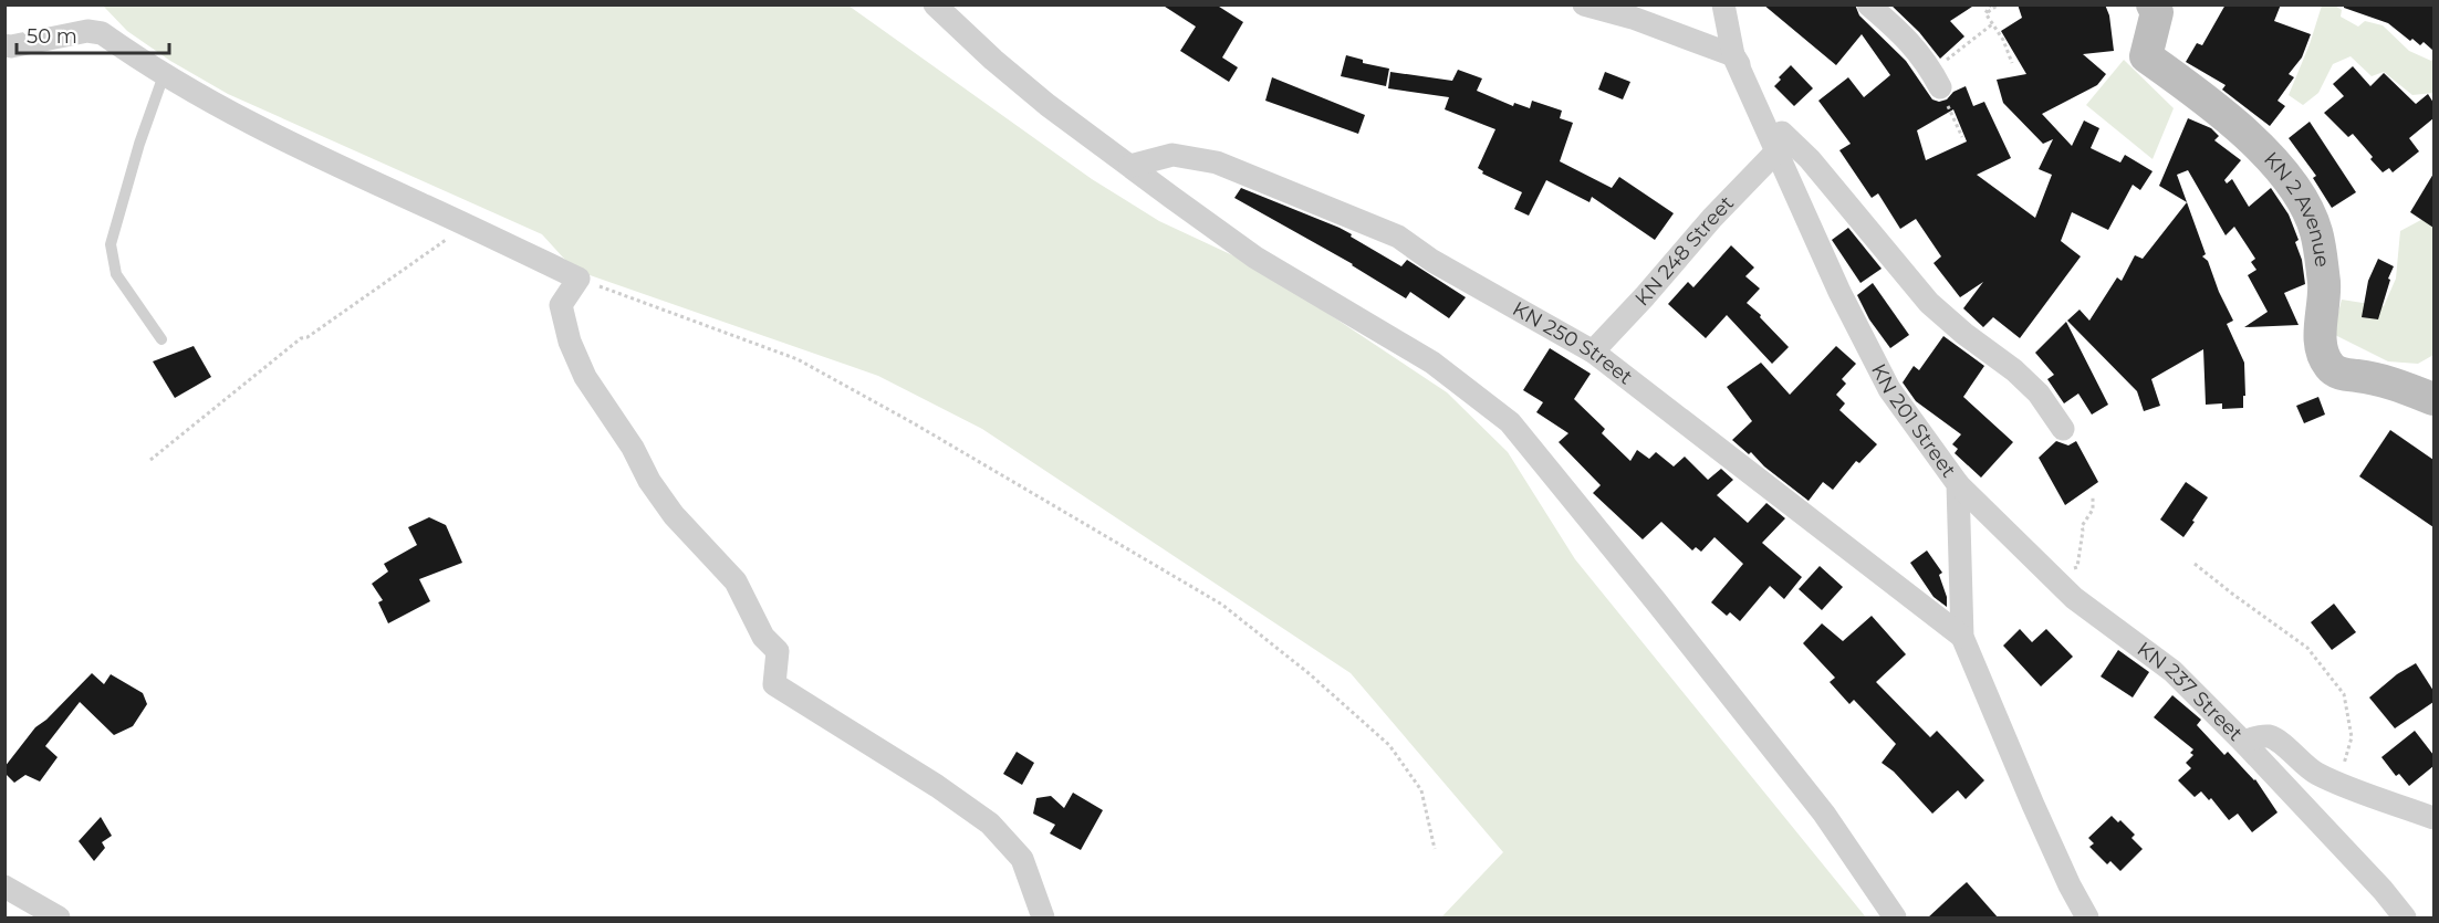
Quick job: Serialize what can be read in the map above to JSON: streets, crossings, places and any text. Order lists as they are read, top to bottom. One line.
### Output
{"streets":{"main road":["KN 2 Avenue"],"street":["KN 248 Street","KN 250 Street","KN 201 Street","KN 237 Street"]},"crossings":[["KN 248 Street","KN 250 Street"],["KN 248 Street","KN 201 Street"],["KN 250 Street","KN 201 Street"],["KN 201 Street","KN 237 Street"]],"scale_bar":"50 m"}
